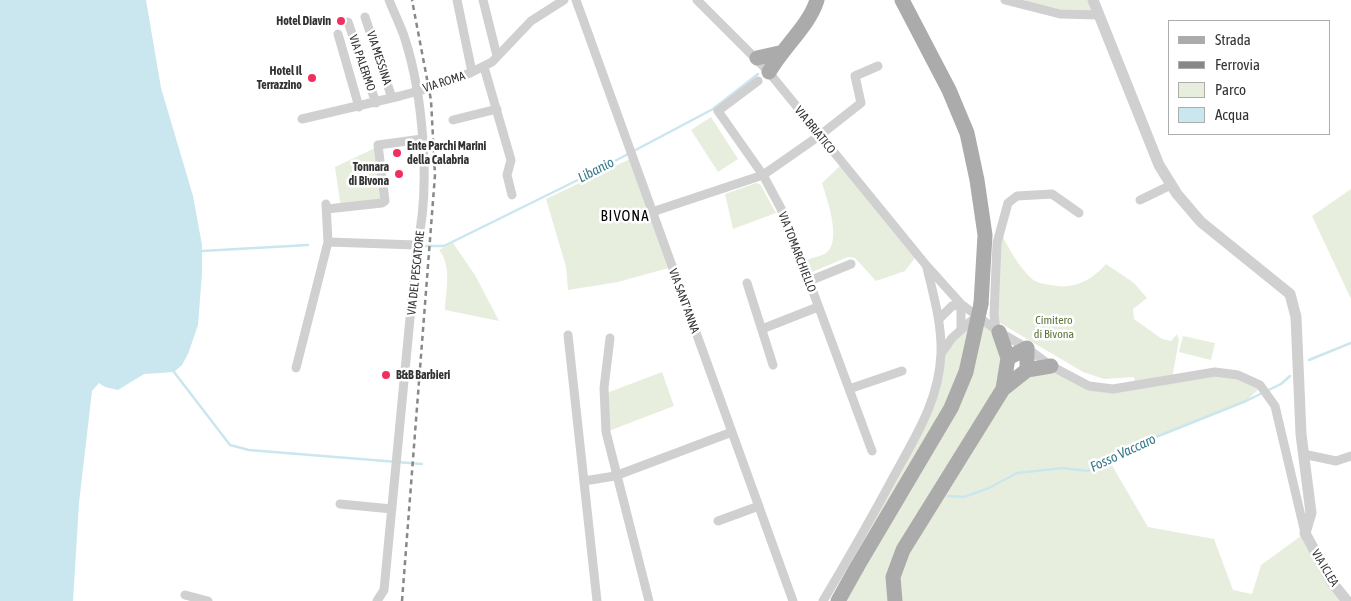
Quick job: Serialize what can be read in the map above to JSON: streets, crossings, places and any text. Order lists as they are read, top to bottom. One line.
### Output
{"streets":{"street":["VIA MESSINA","VIA PALERMO","VIA ROMA","VIA BRIATICO","VIA TOMARCHIELLO","VIA DEL PESCATORE","VIA SANT'ANNA","VIA ICLEA"]},"crossings":[["VIA MESSINA","VIA ROMA"],["VIA PALERMO","VIA ROMA"],["VIA ROMA","VIA DEL PESCATORE"],["VIA BRIATICO","VIA TOMARCHIELLO"],["VIA BRIATICO","VIA ICLEA"]],"districts":["BIVONA"],"water":["Libanio","Fosso Vaccaro"],"parks":["Cimitero di Bivona"],"places":["Hotel Diavin","Hotel Il Terrazzino","Ente Parchi Marini della Calabria","Tonnara di Bivona","B&B Barbieri"],"legend":["Strada","Ferrovia","Parco","Acqua"]}
